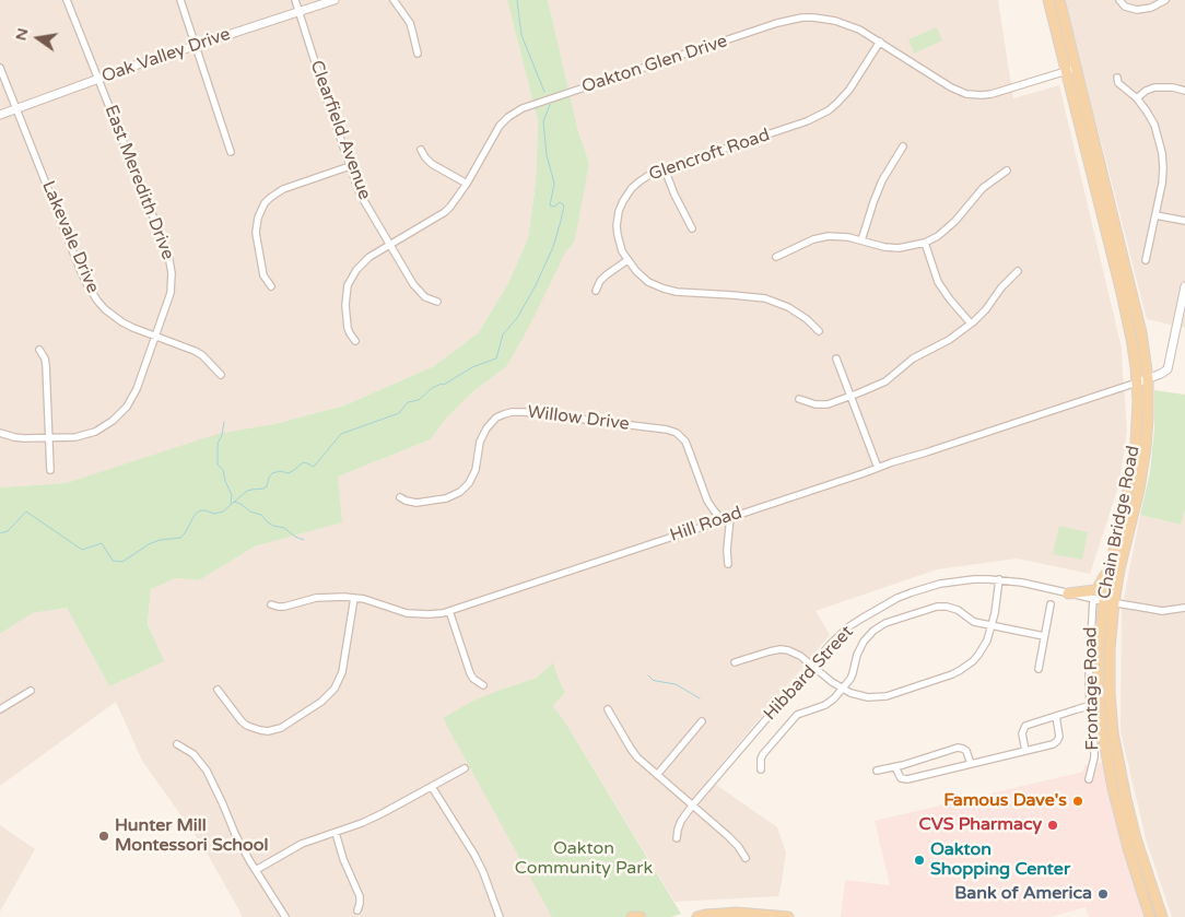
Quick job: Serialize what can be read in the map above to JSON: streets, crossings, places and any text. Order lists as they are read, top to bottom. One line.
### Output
{"streets":{"main road":["Chain Bridge Road"],"street":["Oak Valley Drive","Oakton Glen Drive","Clearfield Avenue","Glencroft Road","East Meredith Drive","Lakevale Drive","Willow Drive","Hill Road","Hibbard Street","Frontage Road"]},"crossings":[["Oak Valley Drive","Clearfield Avenue"],["Oak Valley Drive","East Meredith Drive"],["Oak Valley Drive","Lakevale Drive"],["Oakton Glen Drive","Clearfield Avenue"],["Oakton Glen Drive","Glencroft Road"],["Oakton Glen Drive","Chain Bridge Road"],["East Meredith Drive","Lakevale Drive"],["Willow Drive","Hill Road"],["Chain Bridge Road","Hill Road"],["Chain Bridge Road","Hibbard Street"],["Chain Bridge Road","Frontage Road"],["Hibbard Street","Frontage Road"]],"parks":["Oakton Community Park"],"places":["Famous Dave's","CVS Pharmacy","Hunter Mill Montessori School","Oakton Shopping Center","Bank of America"],"north":"left"}
